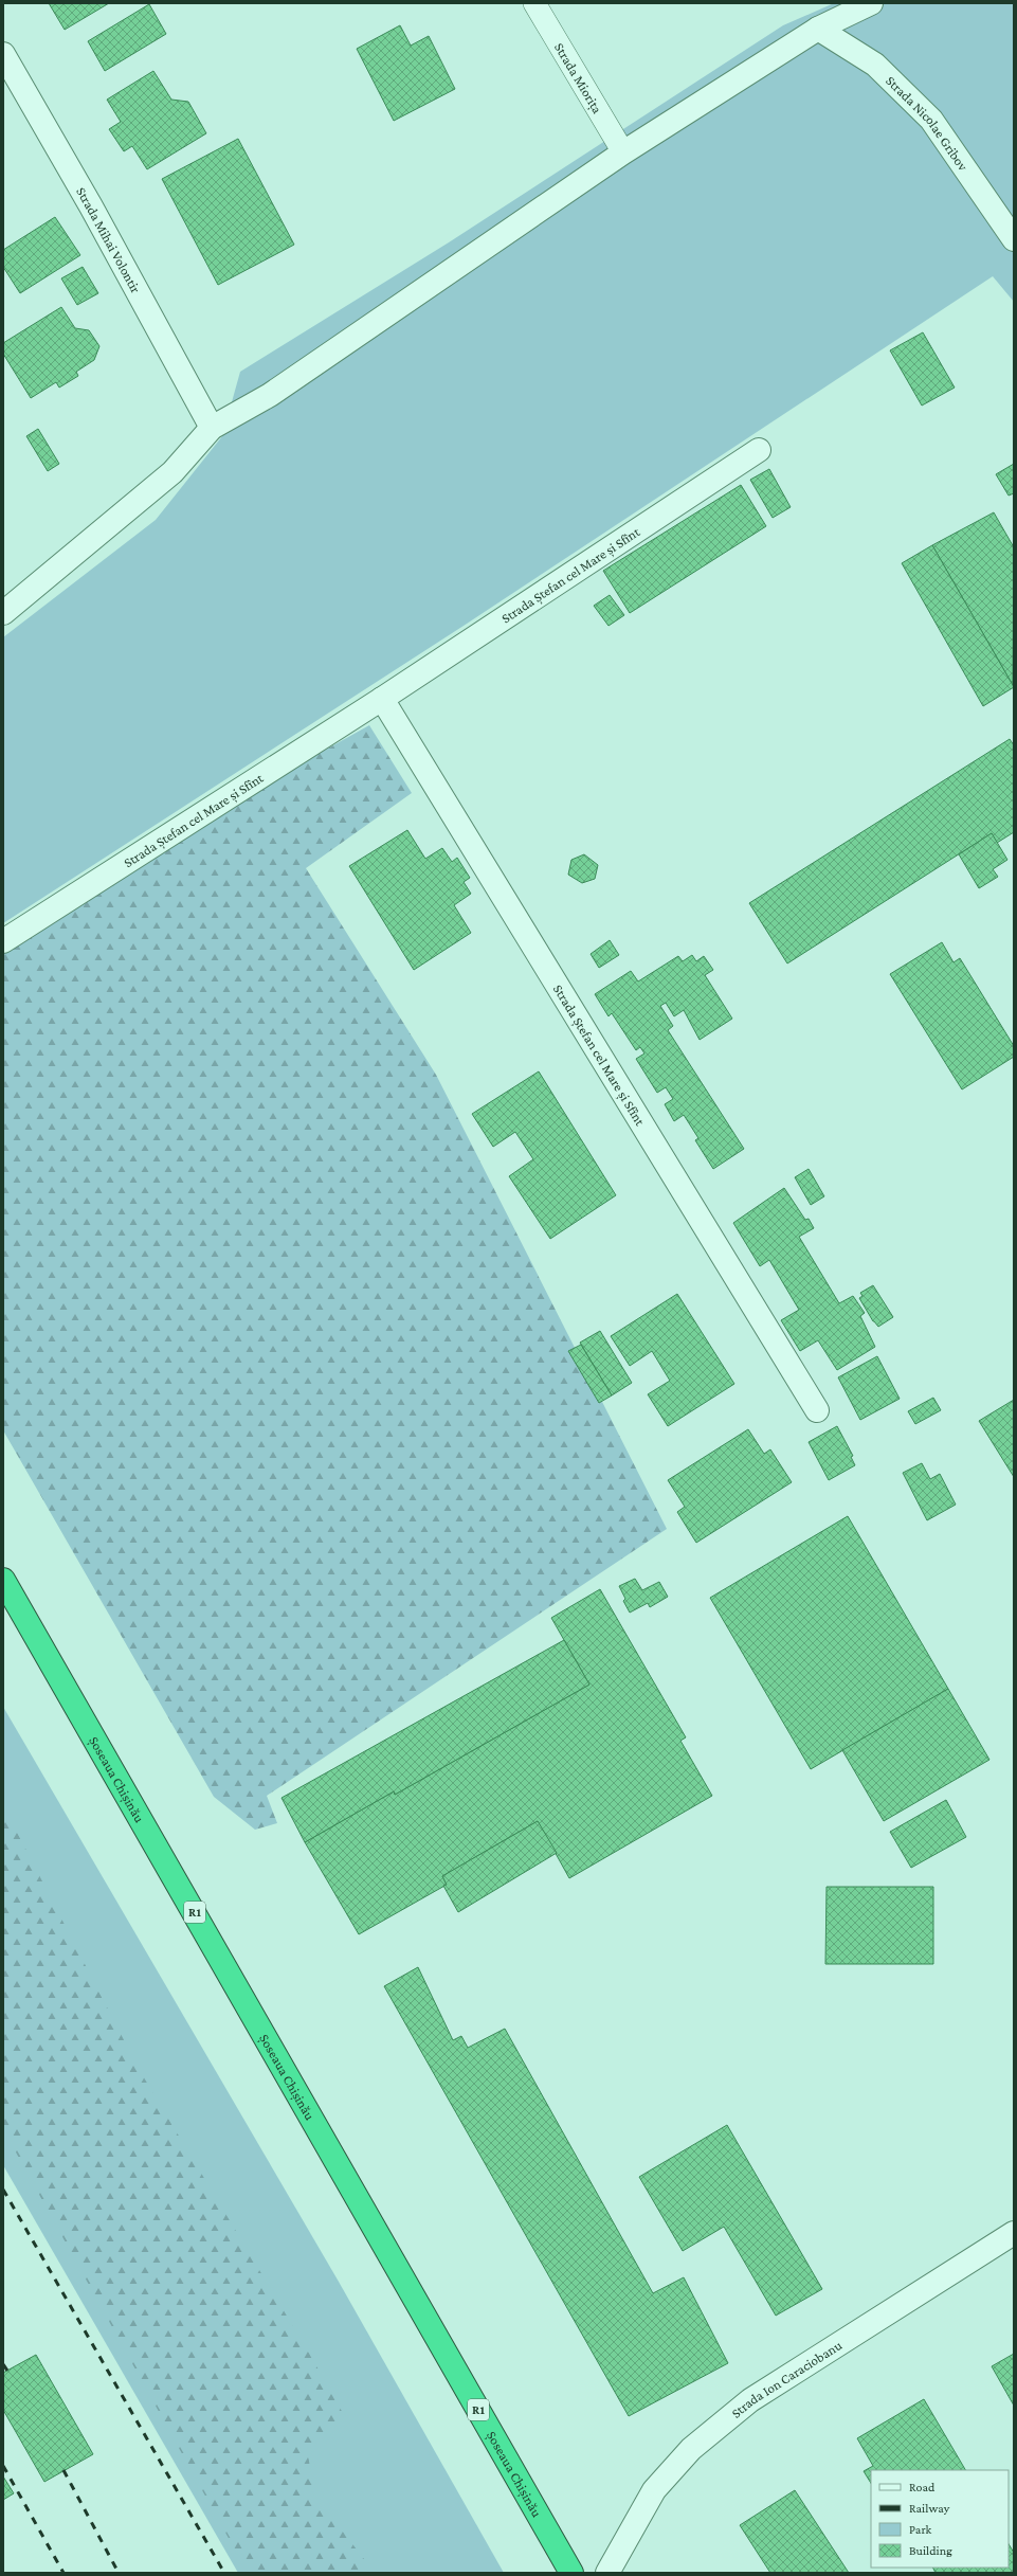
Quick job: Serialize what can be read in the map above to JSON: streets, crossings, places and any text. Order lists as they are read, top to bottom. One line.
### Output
{"streets":{"highway":["Șoseaua Chișinău","R1"],"street":["Strada Nicolae Gribov","Strada Mihai Volontir","Strada Ștefan cel Mare și Sfînt","Strada Ion Caraciobanu"],"lane":["Strada Miorița"]},"legend":["Road","Railway","Park","Building"]}
